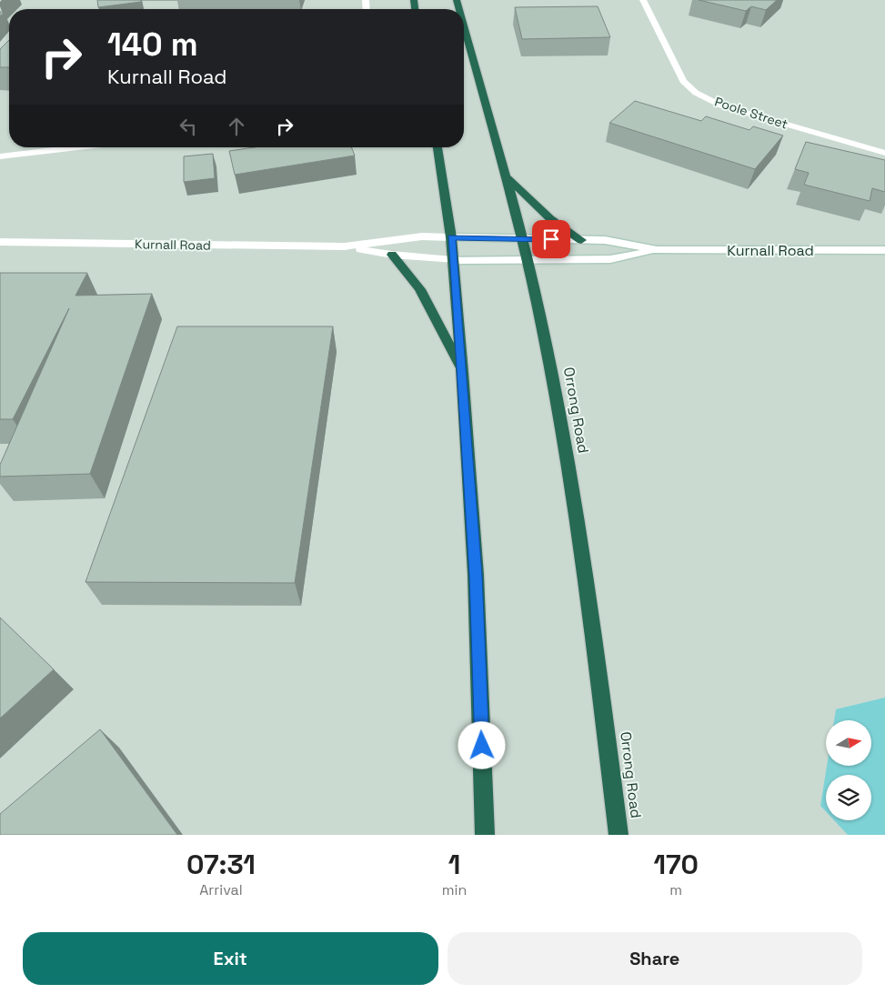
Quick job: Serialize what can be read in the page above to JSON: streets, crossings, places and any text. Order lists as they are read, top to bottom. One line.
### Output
{"streets":{"highway":["Orrong Road"],"street":["Poole Street","Kurnall Road"]},"crossings":[["Kurnall Road","Orrong Road"]],"north":"right","page":{"turn":["140 m","Kurnall Road"],"eta":["07:31","Arrival","1","min","170","m"],"buttons":["Exit","Share"]}}
